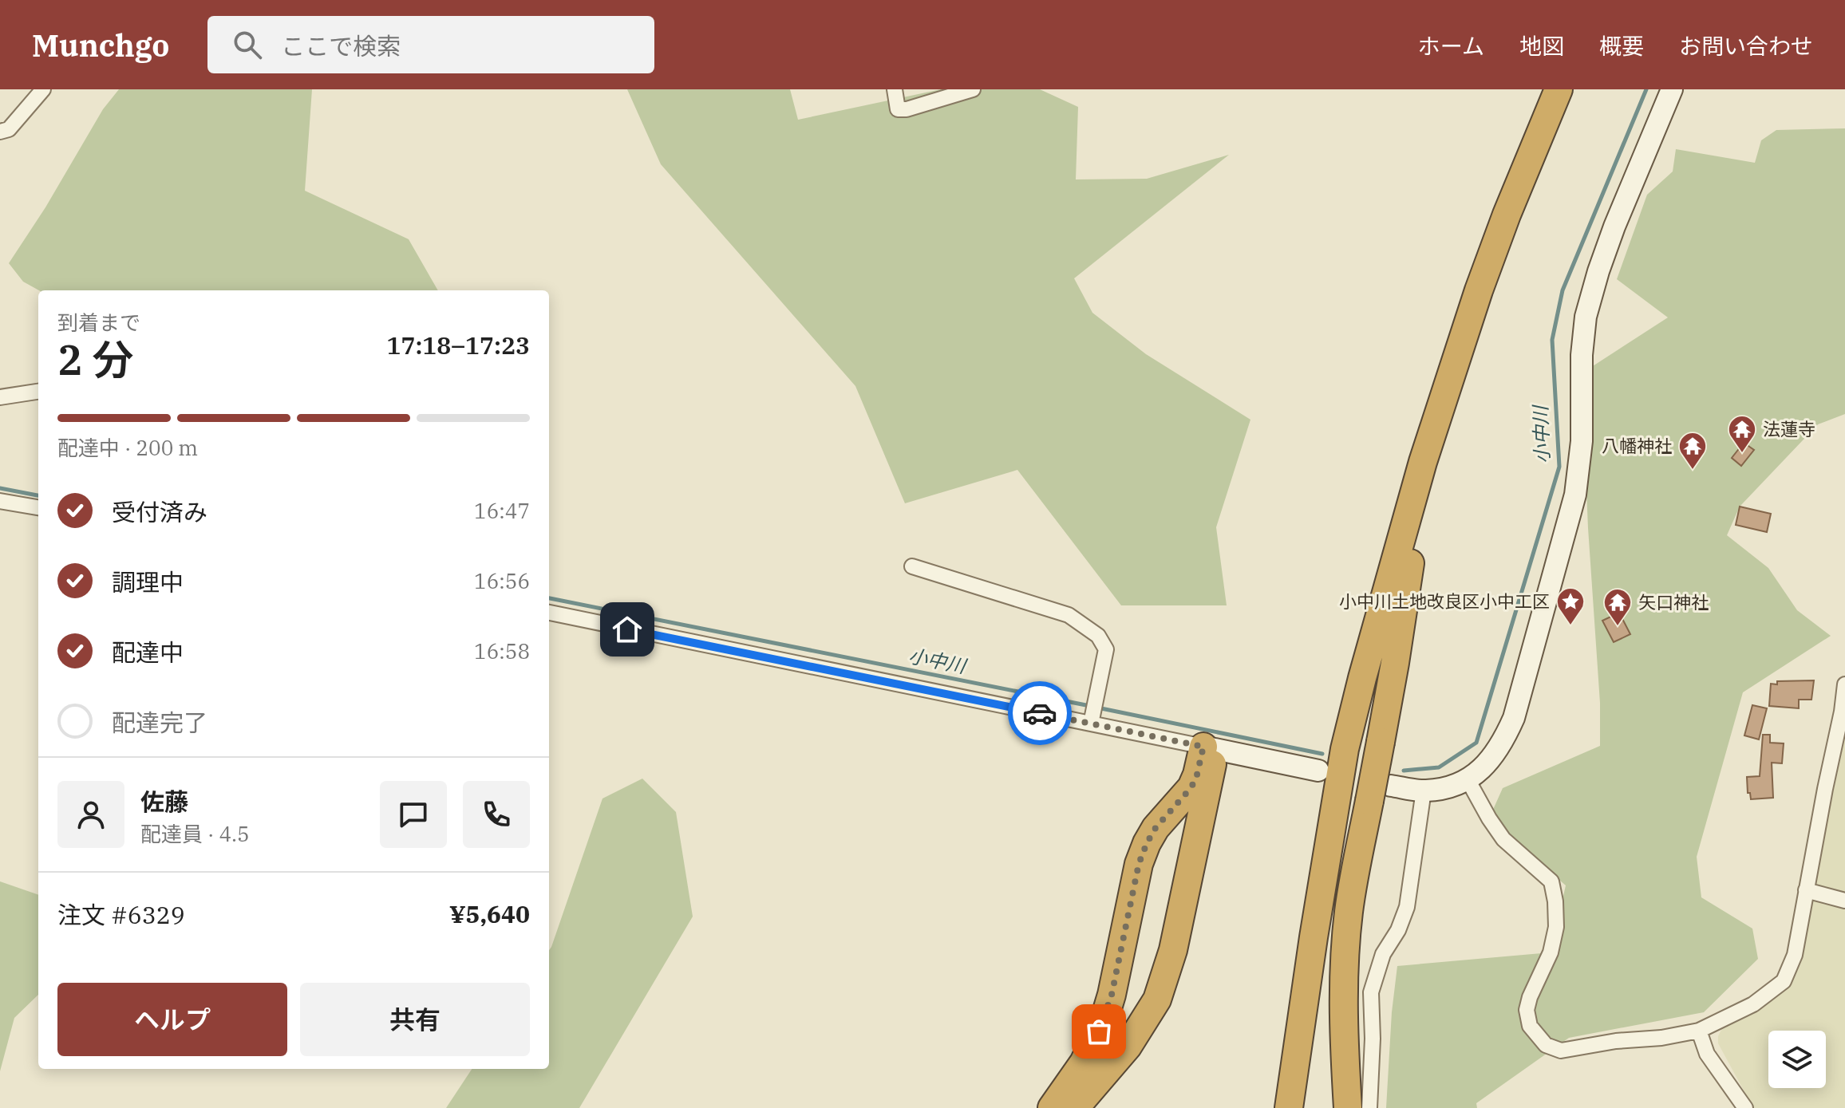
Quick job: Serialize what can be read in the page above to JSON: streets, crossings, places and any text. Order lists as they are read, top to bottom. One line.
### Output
{"water":["小中川"],"places":{"temple":["法蓮寺","八幡神社","矢口神社"],"place":["小中川土地改良区小中工区"]},"page":{"header":"Munchgo","search":"ここで検索","nav":["ホーム","地図","概要","お問い合わせ"],"heading":["2 分","到着まで","17:18–17:23"],"panel":["佐藤","配達員 · 4.5","注文 #6329","¥5,640"],"bar":"配達中 · 200 m","list":[["受付済み","16:47"],["調理中","16:56"],["配達中","16:58"],"配達完了"],"buttons":["ヘルプ","共有"]}}
